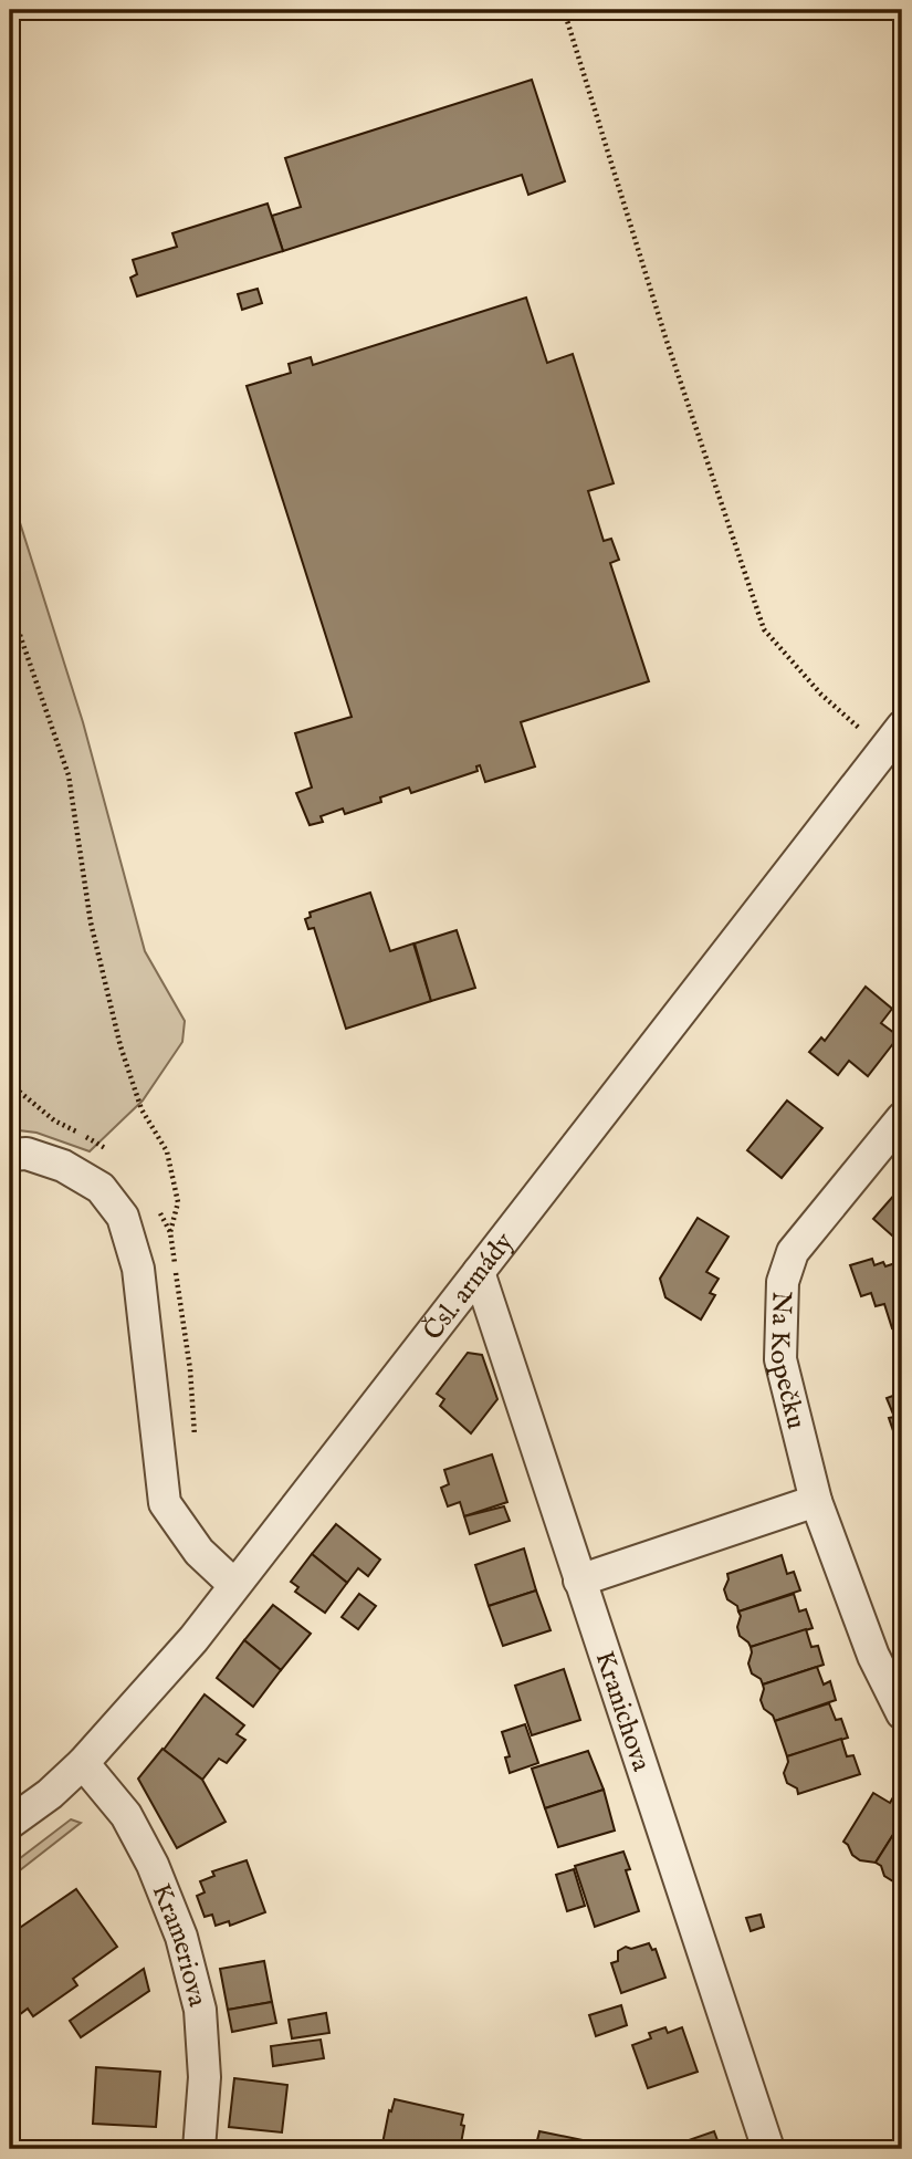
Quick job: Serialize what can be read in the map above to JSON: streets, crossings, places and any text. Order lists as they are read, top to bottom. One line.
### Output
{"streets":{"street":["Čsl. armády","Na Kopečku","Kranichova","Krameriova"]},"crossings":[["Čsl. armády","Kranichova"],["Čsl. armády","Krameriova"]]}
